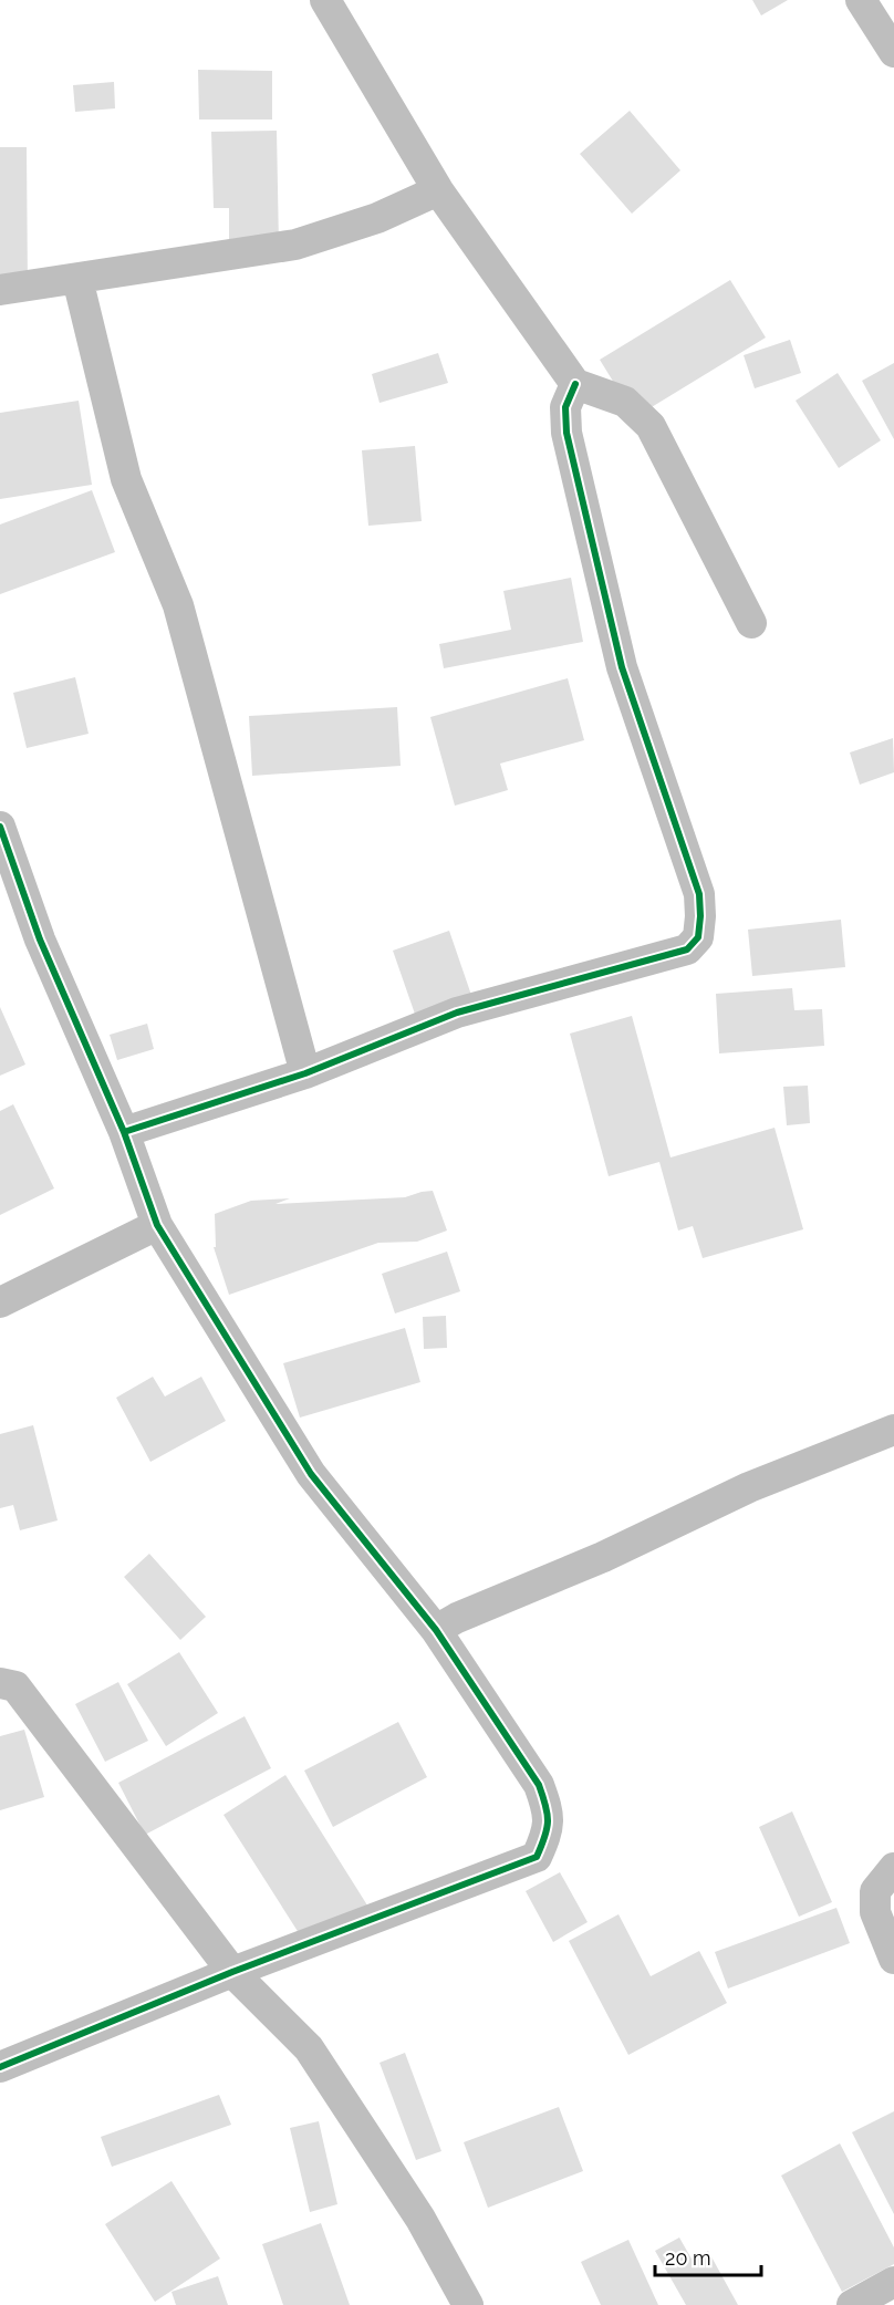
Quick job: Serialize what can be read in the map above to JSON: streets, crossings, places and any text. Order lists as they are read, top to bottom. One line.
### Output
{"scale_bar":"20 m"}
